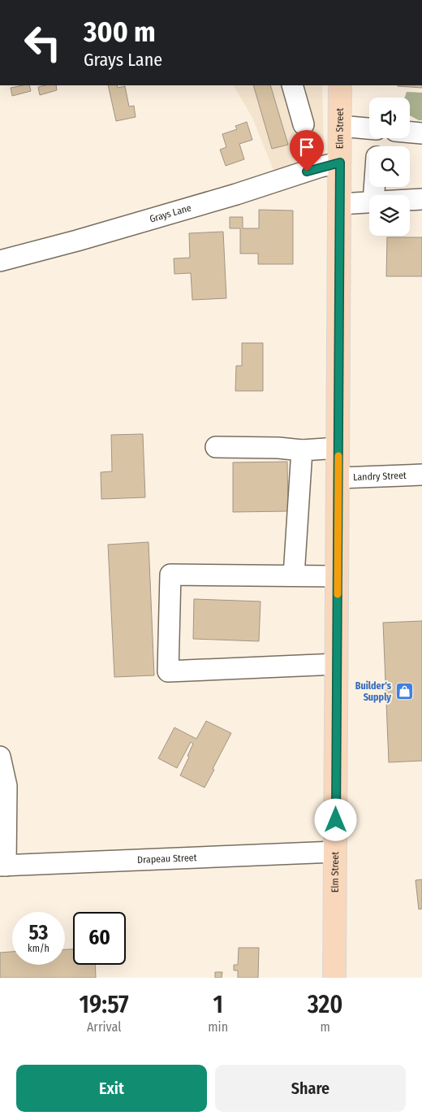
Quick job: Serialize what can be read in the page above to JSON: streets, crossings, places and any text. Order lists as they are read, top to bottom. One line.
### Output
{"streets":{"main road":["Elm Street"],"street":["Grays Lane","Landry Street","Drapeau Street"]},"crossings":[["Elm Street","Grays Lane"],["Elm Street","Landry Street"],["Elm Street","Drapeau Street"]],"places":{"shop":["Builder's Supply"]},"page":{"turn":["300 m","Grays Lane"],"speed":"53 km/h","limit":"60","eta":["19:57","Arrival","1","min","320","m"],"buttons":["Exit","Share"]}}
